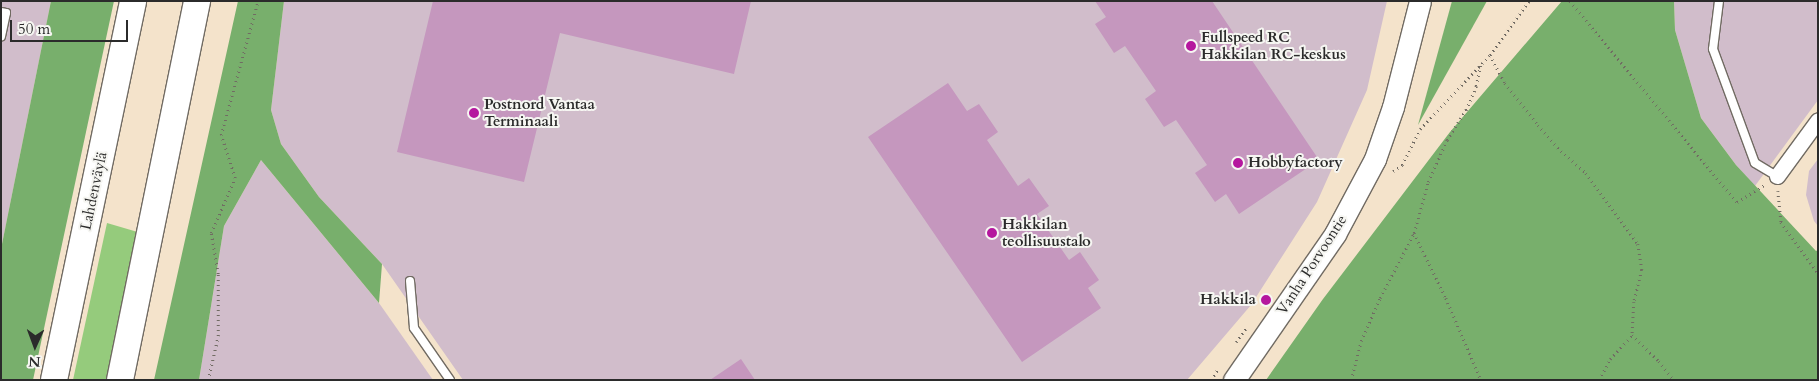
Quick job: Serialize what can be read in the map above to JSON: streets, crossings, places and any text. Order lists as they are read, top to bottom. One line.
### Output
{"streets":{"highway":["Lahdenväylä"],"main road":["Vanha Porvoontie"]},"places":["Fullspeed RC Hakkilan RC-keskus","Postnord Vantaa Terminaali","Hobbyfactory","Hakkilan teollisuustalo","Hakkila"],"scale_bar":"50 m","north":"bottom"}
